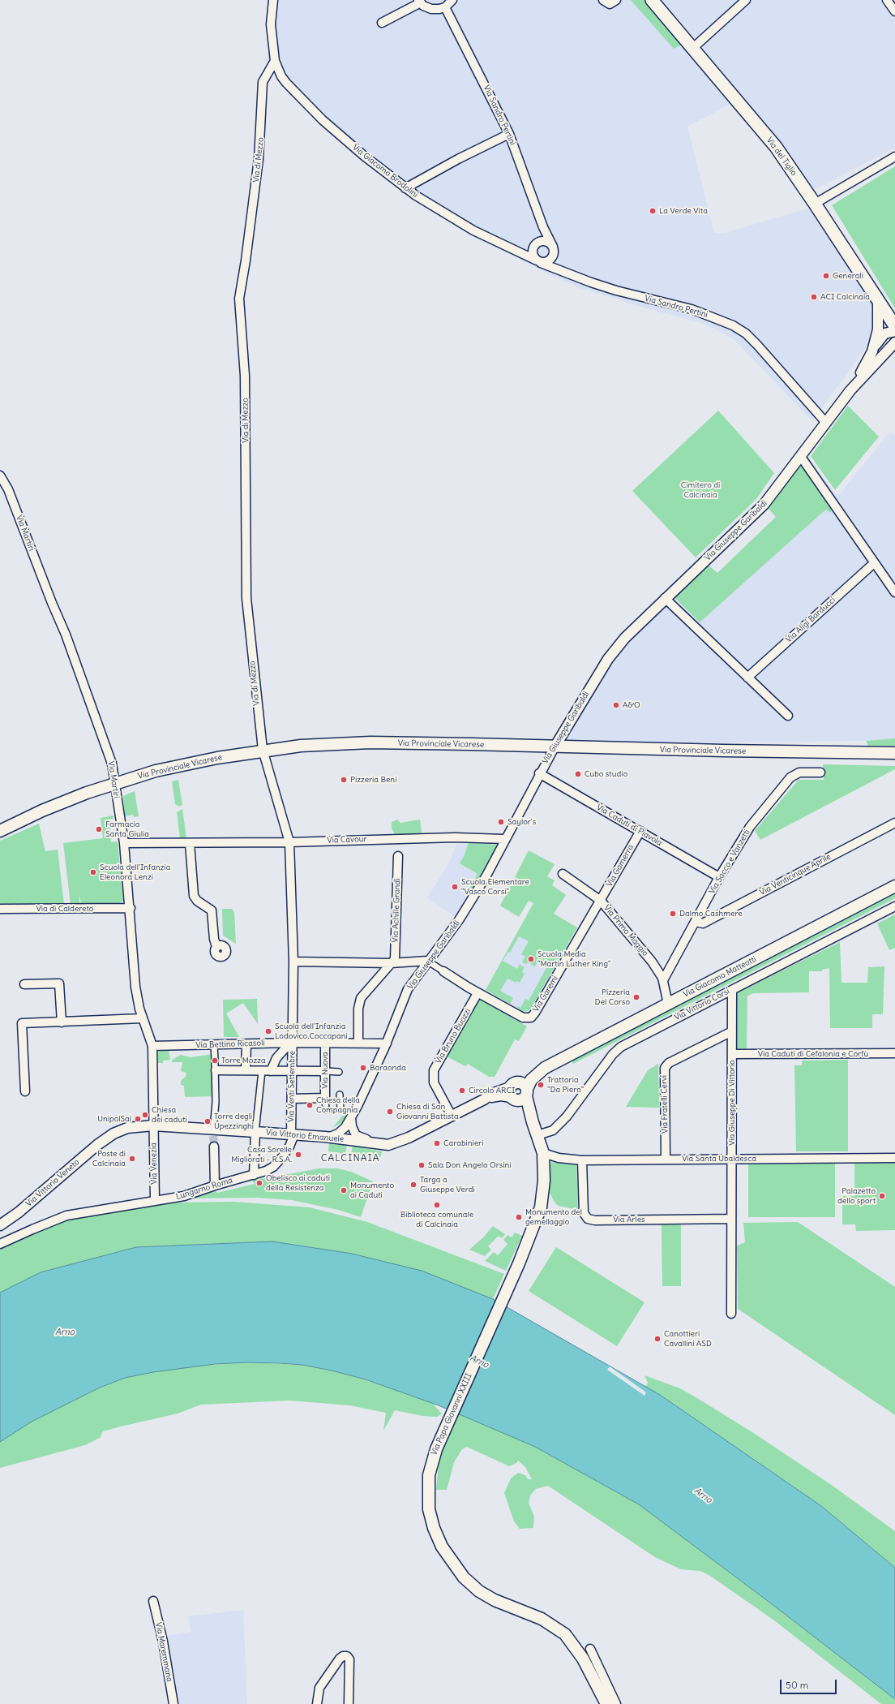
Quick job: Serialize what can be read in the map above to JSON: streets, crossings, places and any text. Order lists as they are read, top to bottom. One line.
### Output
{"streets":{"main road":["Via del Tiglio","Via Provinciale Vicarese","Via Giacomo Matteotti","Via Papa Giovanni XXIII"],"street":["Via Sandro Pertini","Via di Mezzo","Via Giacomo Brodolini","Via Giuseppe Garibaldi","Via Martiri","Via Aligi Barducci","Via Caduti di Piavola","Via Cavour","Via Sacco e Vanzetti","Via Gamerra","Via Venticinque Aprile","Via di Caldereto","Via Achille Grandi","Via Primo Maggio","Via Garemi","Via Vittorio Corsi","Via Bruno Buozzi","Via Bettino Ricasoli","Via Caduti di Cefalonia e Corfù","Via Nuova","Via Venti Settembre","Via Giuseppe Di Vittorio","Via Fratelli Cervi","Via Vittorio Emanuele","Via Santa Ubaldesca","Via Venezia","Via Vittorio Veneto","Lungarno Roma","Via Arles","Via Maremmana"]},"crossings":[["Via Sandro Pertini","Via Giacomo Brodolini"],["Via Sandro Pertini","Via Giuseppe Garibaldi"],["Via di Mezzo","Via Giacomo Brodolini"],["Via di Mezzo","Via Provinciale Vicarese"],["Via di Mezzo","Via Cavour"],["Via di Mezzo","Via Venti Settembre"],["Via Giuseppe Garibaldi","Via Provinciale Vicarese"],["Via Giuseppe Garibaldi","Via Caduti di Piavola"],["Via Giuseppe Garibaldi","Via Cavour"],["Via Giuseppe Garibaldi","Via Bettino Ricasoli"],["Via Giuseppe Garibaldi","Via Vittorio Emanuele"],["Via Martiri","Via Provinciale Vicarese"],["Via Martiri","Via Cavour"],["Via Martiri","Via di Caldereto"],["Via Martiri","Via Bettino Ricasoli"],["Via Martiri","Via Venezia"],["Via Caduti di Piavola","Via Sacco e Vanzetti"],["Via Caduti di Piavola","Via Gamerra"],["Via Cavour","Via Venti Settembre"],["Via Sacco e Vanzetti","Via Venticinque Aprile"],["Via Sacco e Vanzetti","Via Primo Maggio"],["Via Gamerra","Via Primo Maggio"],["Via Gamerra","Via Garemi"],["Via Achille Grandi","Via Bettino Ricasoli"],["Via Primo Maggio","Via Giacomo Matteotti"],["Via Primo Maggio","Via Garemi"],["Via Giacomo Matteotti","Via Papa Giovanni XXIII"],["Via Garemi","Via Bruno Buozzi"],["Via Vittorio Corsi","Via Giuseppe Di Vittorio"],["Via Vittorio Corsi","Via Papa Giovanni XXIII"],["Via Bettino Ricasoli","Via Nuova"],["Via Bettino Ricasoli","Via Venti Settembre"],["Via Bettino Ricasoli","Via Venezia"],["Via Caduti di Cefalonia e Corfù","Via Giuseppe Di Vittorio"],["Via Venti Settembre","Via Vittorio Emanuele"],["Via Venti Settembre","Lungarno Roma"],["Via Giuseppe Di Vittorio","Via Fratelli Cervi"],["Via Giuseppe Di Vittorio","Via Santa Ubaldesca"],["Via Giuseppe Di Vittorio","Via Arles"],["Via Fratelli Cervi","Via Santa Ubaldesca"],["Via Vittorio Emanuele","Via Venezia"],["Via Vittorio Emanuele","Via Vittorio Veneto"],["Via Vittorio Emanuele","Lungarno Roma"],["Via Santa Ubaldesca","Via Arles"],["Via Santa Ubaldesca","Via Papa Giovanni XXIII"],["Via Venezia","Via Vittorio Veneto"],["Via Venezia","Lungarno Roma"]],"districts":["CALCINAIA"],"water":["Arno"],"parks":["Cimitero di Calcinaia"],"places":["La Verde Vita","Generali","ACI Calcinaia","A&O","Cubo studio","Pizzeria Beni","Saylor's","Farmacia Santa Giulia","Scuola dell'Infanzia Eleonora Lenzi","Scuola Elementare \"Vasco Corsi\"","Dalmo Cashmere","Scuola Media \"Martin Luther King\"","Pizzeria Del Corso","Scuola dell'Infanzia Lodovico Coccapani","Torre Mozza","Baraonda","Trattoria \"Da Piero\"","Circolo ARCI","Chiesa della Compagnia","Chiesa di San Giovanni Battista","Chiesa dei caduti","UnipolSai","Torre degli Upezzinghi","Carabinieri","Casa Sorelle Migliorati - R.S.A.","Poste di Calcinaia","Sala Don Angelo Orsini","Obelisco ai caduti della Resistenza","Targa a Giuseppe Verdi","Monumento ai Caduti","Palazetto dello sport","Biblioteca comunale di Calcinaia","Monumento del gemellaggio","Canottieri Cavallini ASD"],"scale_bar":"50 m"}
